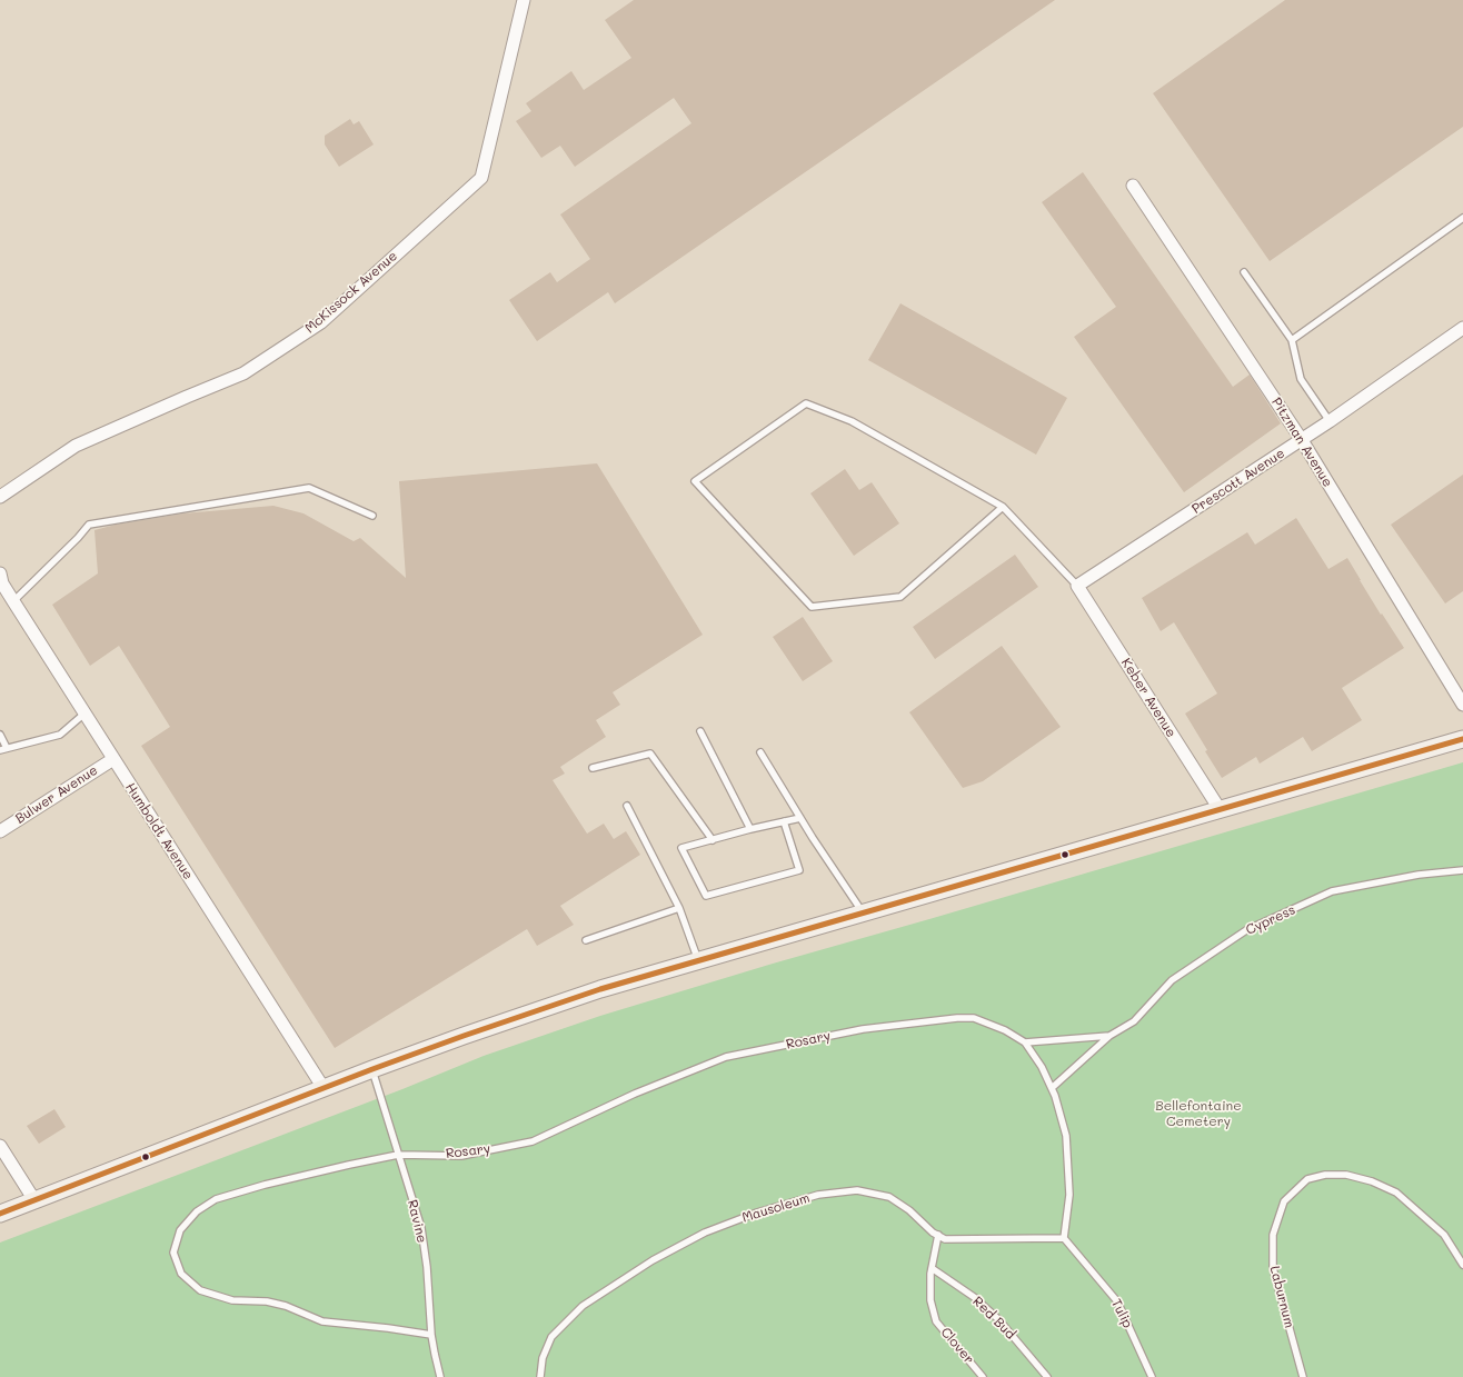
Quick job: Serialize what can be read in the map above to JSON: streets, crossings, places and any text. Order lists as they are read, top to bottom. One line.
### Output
{"streets":{"street":["McKissock Avenue","Pitzman Avenue","Prescott Avenue","Keber Avenue","Bulwer Avenue","Humboldt Avenue"],"lane":["Cypress","Rosary","Mausoleum","Ravine","Laburnum","Tulip","Red Bud","Clover"]},"crossings":[["Pitzman Avenue","Prescott Avenue"],["Prescott Avenue","Keber Avenue"],["Bulwer Avenue","Humboldt Avenue"],["Cypress","Rosary"],["Rosary","Mausoleum"],["Rosary","Ravine"],["Rosary","Tulip"],["Mausoleum","Tulip"],["Mausoleum","Clover"],["Red Bud","Clover"]],"parks":["Bellefontaine Cemetery"]}
